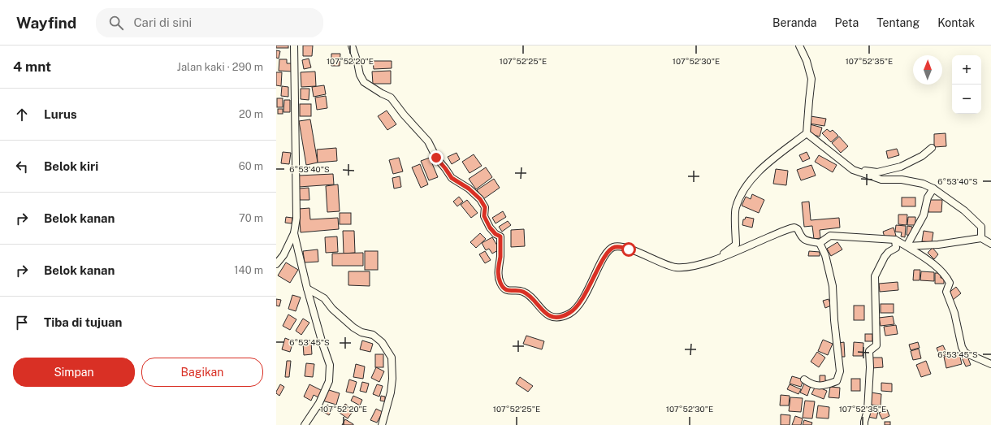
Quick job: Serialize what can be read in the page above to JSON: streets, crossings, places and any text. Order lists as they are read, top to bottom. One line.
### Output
{"north":"top","page":{"header":"Wayfind","search":"Cari di sini","nav":["Beranda","Peta","Tentang","Kontak"],"heading":["4 mnt","Jalan kaki · 290 m"],"map_buttons":["+","−"],"list":[["Lurus","20 m"],["Belok kiri","60 m"],["Belok kanan","70 m"],["Belok kanan","140 m"],"Tiba di tujuan"],"buttons":["Simpan","Bagikan"]},"coordinates":["107°52'20\"E","107°52'25\"E","107°52'30\"E","107°52'35\"E","6°53'40\"S","6°53'45\"S"]}
